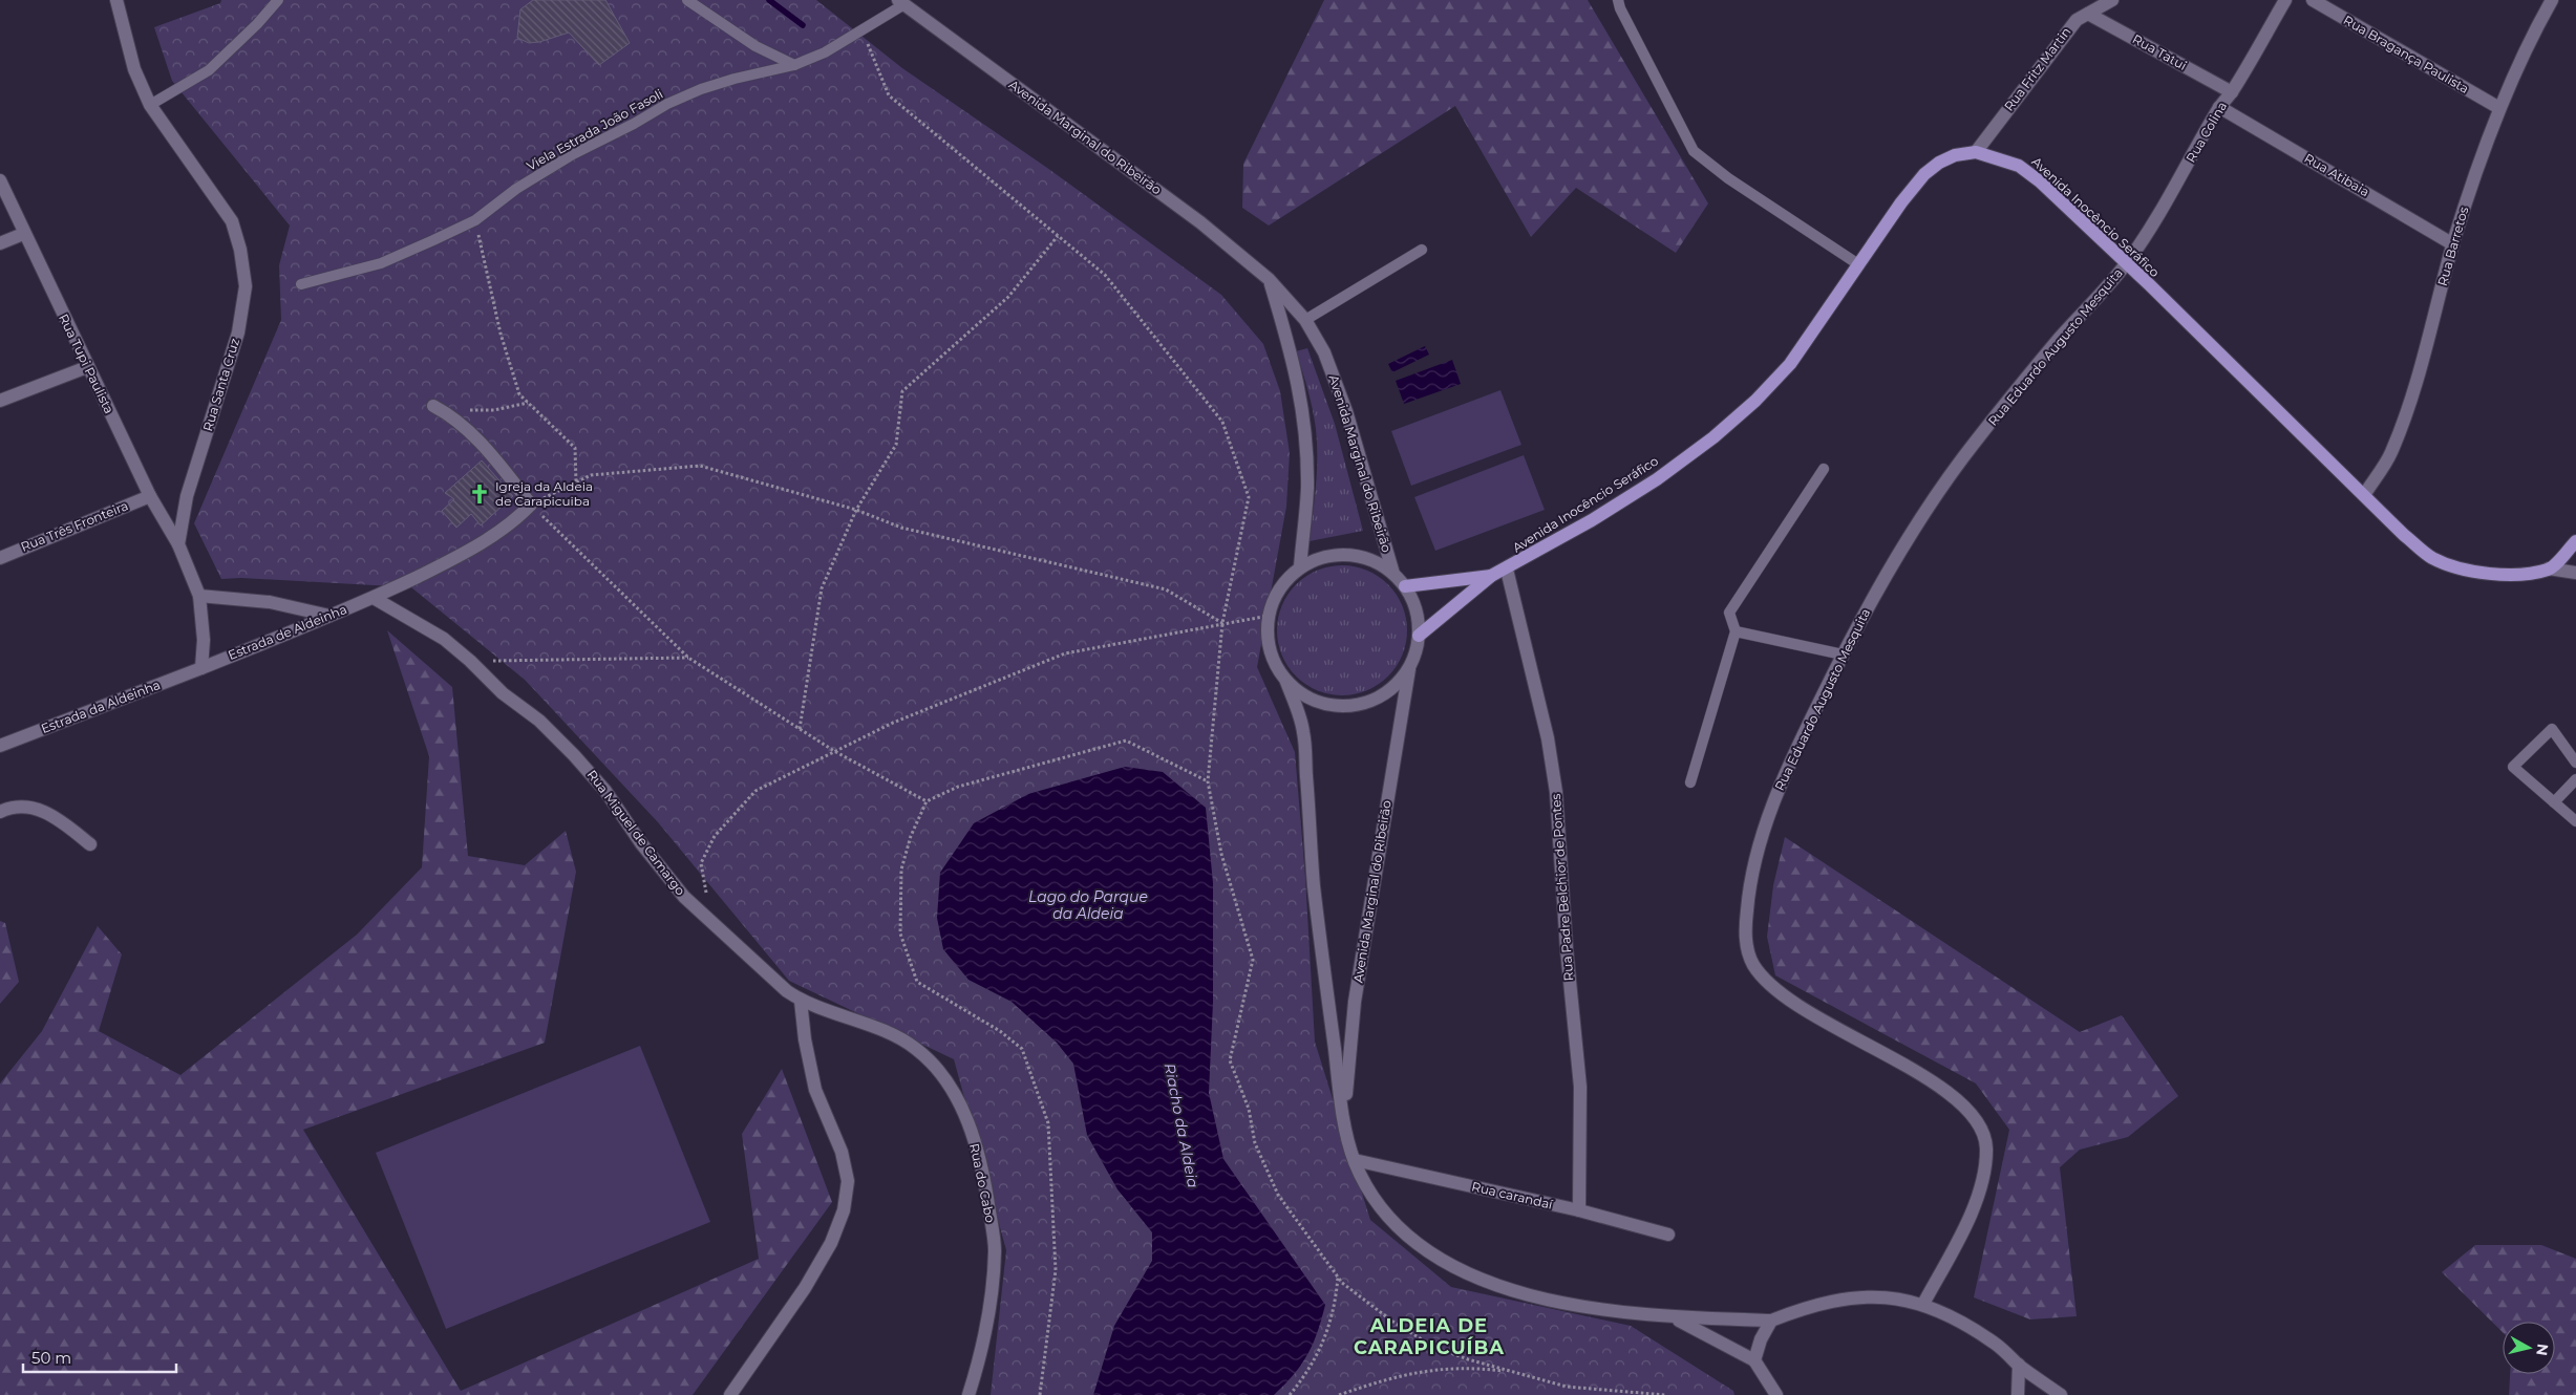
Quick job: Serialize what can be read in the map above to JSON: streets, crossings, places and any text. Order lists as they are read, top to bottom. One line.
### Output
{"streets":{"main road":["Avenida Inocêncio Seráfico"],"street":["Rua Tatui","Rua Bragança Paulista","Rua Fritz Martin","Rua Colina","Avenida Marginal do Ribeirão","Rua Atibaia","Rua Barretos","Rua Eduardo Augusto Mesquita","Rua Tupi Paulista","Rua Santa Cruz","Rua Três Fronteira","Estrada de Aldeinha","Estrada da Aldeinha","Rua Miguel de Camargo","Rua Padre Belchior de Pontes","Rua do Cabo","Rua carandaí"],"lane":["Viela Estrada João Fasoli"]},"crossings":[["Rua Tatui","Rua Fritz Martin"],["Rua Tatui","Rua Colina"],["Rua Bragança Paulista","Rua Barretos"],["Rua Fritz Martin","Avenida Inocêncio Seráfico"],["Viela Estrada João Fasoli","Avenida Marginal do Ribeirão"],["Rua Colina","Rua Atibaia"],["Rua Colina","Avenida Inocêncio Seráfico"],["Rua Colina","Rua Eduardo Augusto Mesquita"],["Avenida Marginal do Ribeirão","Avenida Inocêncio Seráfico"],["Avenida Marginal do Ribeirão","Rua carandaí"],["Rua Atibaia","Rua Barretos"],["Avenida Inocêncio Seráfico","Rua Barretos"],["Avenida Inocêncio Seráfico","Rua Eduardo Augusto Mesquita"],["Avenida Inocêncio Seráfico","Rua Padre Belchior de Pontes"],["Rua Tupi Paulista","Rua Santa Cruz"],["Rua Tupi Paulista","Rua Três Fronteira"],["Estrada de Aldeinha","Estrada da Aldeinha"],["Estrada de Aldeinha","Rua Miguel de Camargo"],["Rua Miguel de Camargo","Rua do Cabo"],["Rua Padre Belchior de Pontes","Rua carandaí"]],"districts":["ALDEIA DE CARAPICUÍBA"],"water":["Lago do Parque da Aldeia","Riacho da Aldeia"],"places":{"church":["Igreja da Aldeia de Carapicuiba"]},"scale_bar":"50 m","north":"right"}
